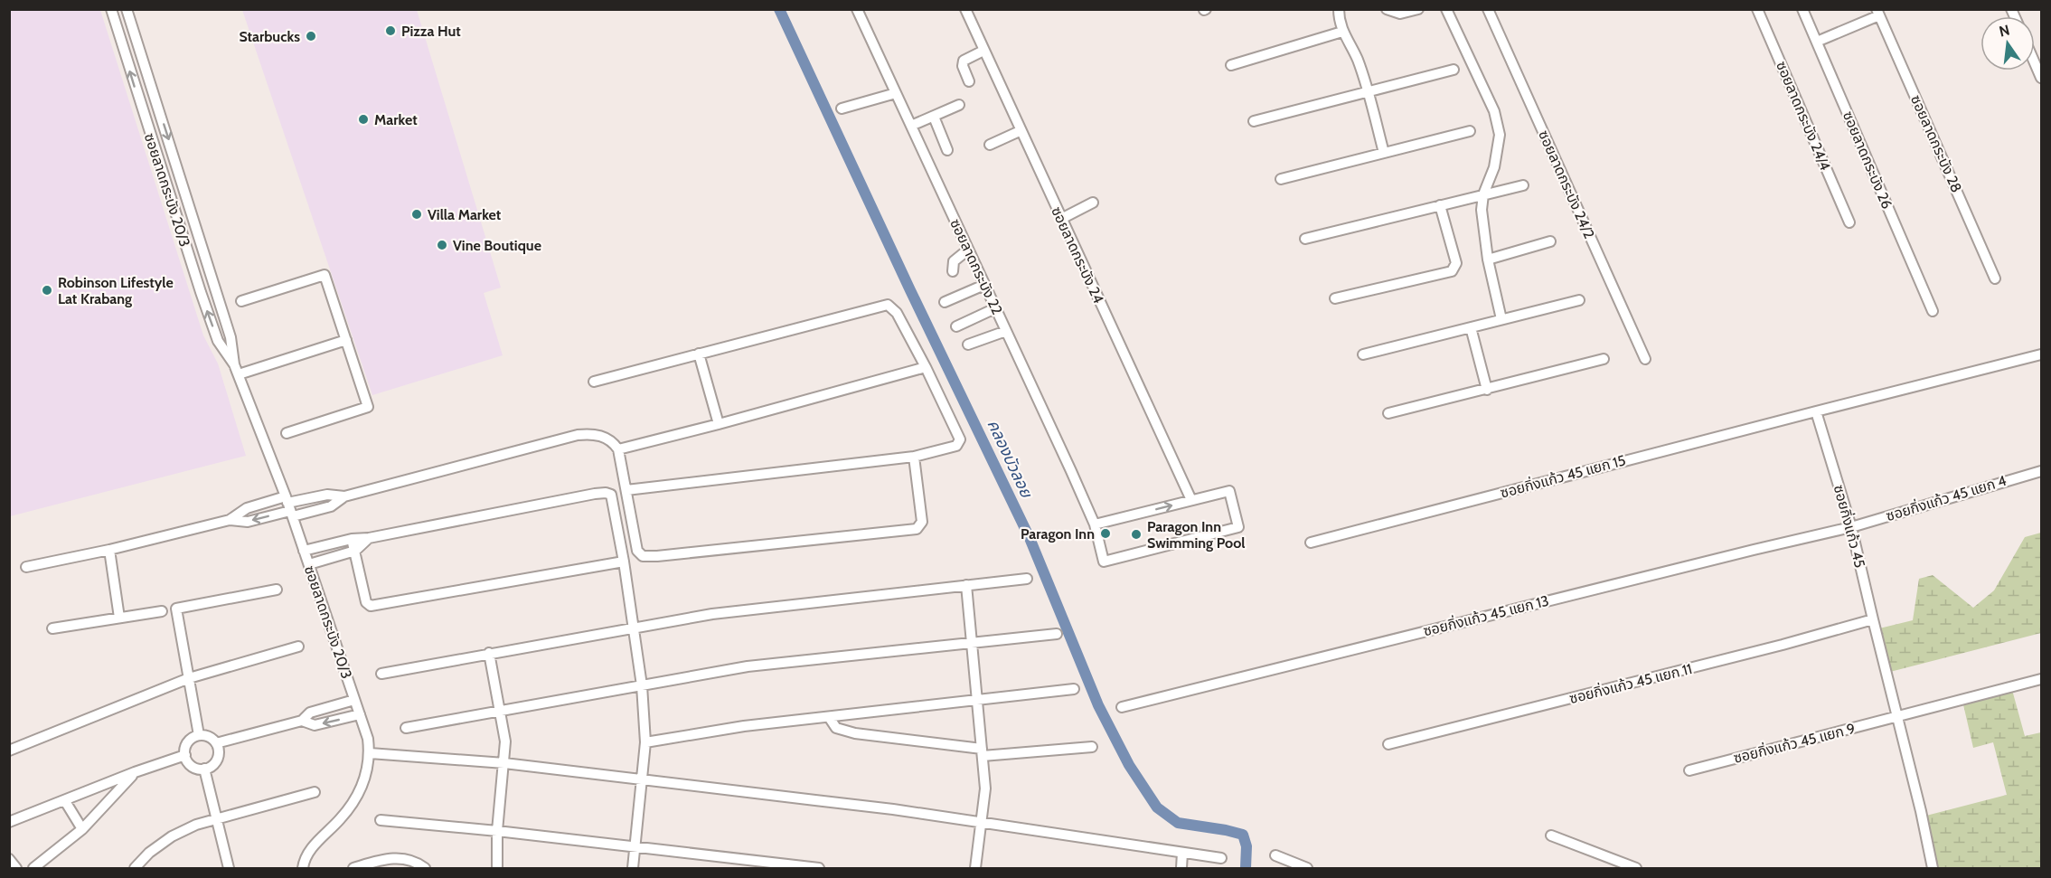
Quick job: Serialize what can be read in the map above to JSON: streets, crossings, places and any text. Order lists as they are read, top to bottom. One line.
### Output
{"streets":{"street":["ซอยลาดกระบัง 24/4","ซอยลาดกระบัง 28","ซอยลาดกระบัง 26","ซอยลาดกระบัง 24/2","ซอยลาดกระบัง 20/3","ซอยลาดกระบัง 24","ซอยลาดกระบัง 22","ซอยกิ่งแก้ว 45 แยก 15","ซอยกิ่งแก้ว 45 แยก 4","ซอยกิ่งแก้ว 45","ซอยกิ่งแก้ว 45 แยก 13","ซอยกิ่งแก้ว 45 แยก 11","ซอยกิ่งแก้ว 45 แยก 9"]},"crossings":[["ซอยลาดกระบัง 24","ซอยลาดกระบัง 22"],["ซอยกิ่งแก้ว 45 แยก 15","ซอยกิ่งแก้ว 45"],["ซอยกิ่งแก้ว 45 แยก 4","ซอยกิ่งแก้ว 45"],["ซอยกิ่งแก้ว 45 แยก 4","ซอยกิ่งแก้ว 45 แยก 13"],["ซอยกิ่งแก้ว 45","ซอยกิ่งแก้ว 45 แยก 13"],["ซอยกิ่งแก้ว 45","ซอยกิ่งแก้ว 45 แยก 11"],["ซอยกิ่งแก้ว 45","ซอยกิ่งแก้ว 45 แยก 9"]],"water":["คลองบัวลอย"],"places":["Pizza Hut","Starbucks","Market","Villa Market","Vine Boutique","Robinson Lifestyle Lat Krabang","Paragon Inn","Paragon Inn Swimming Pool"],"north":"top"}
